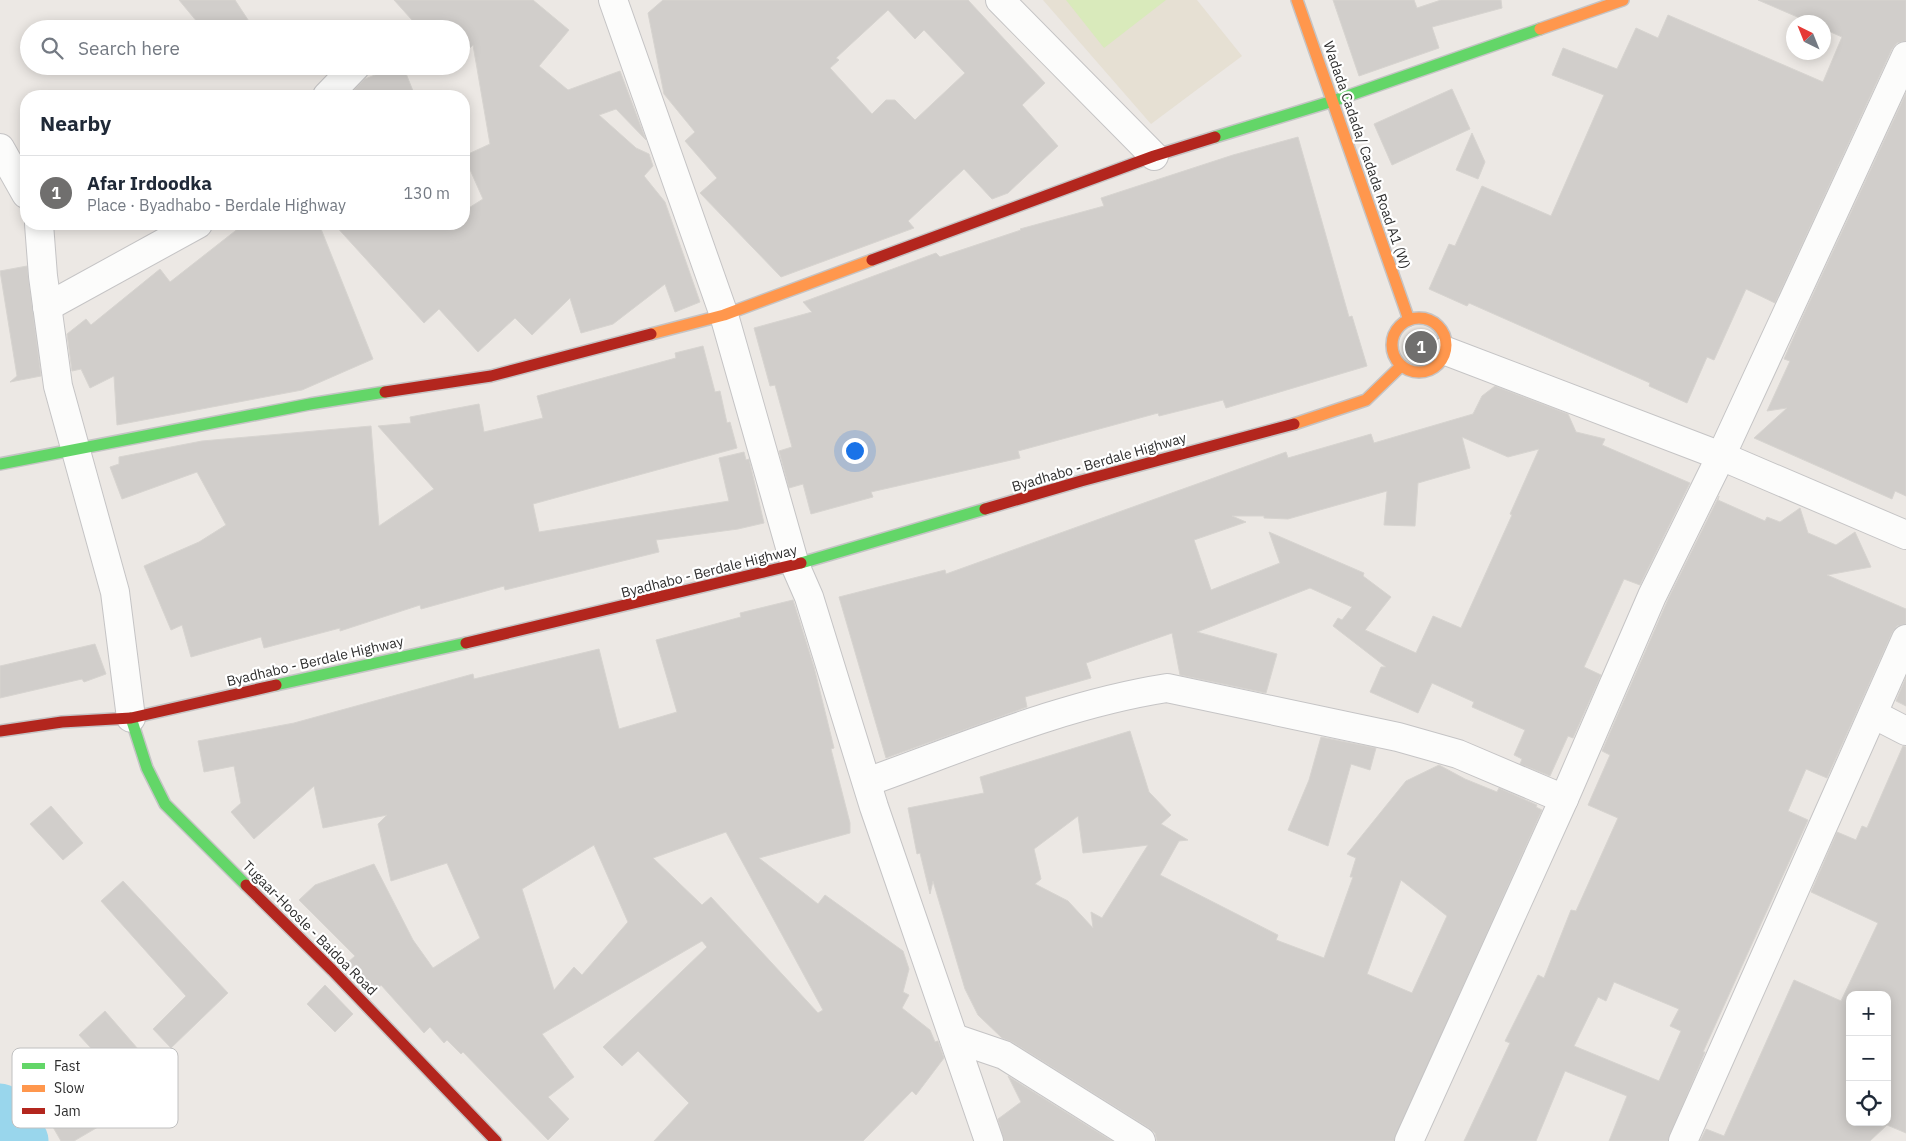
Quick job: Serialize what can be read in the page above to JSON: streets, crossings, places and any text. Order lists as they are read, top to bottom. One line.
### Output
{"streets":{"main road":["Wadada Cadada/ Cadada Road A1 (W)","Byadhabo - Berdale Highway","Tugaar-Hoosle - Baidoa Road"]},"crossings":[["Wadada Cadada/ Cadada Road A1 (W)","Byadhabo - Berdale Highway"],["Byadhabo - Berdale Highway","Tugaar-Hoosle - Baidoa Road"]],"legend":["Fast","Slow","Jam"],"north":"top left","page":{"search":"Search here","heading":"Nearby","list":[{"mark":"1","name":"Afar Irdoodka","note":"Place · Byadhabo - Berdale Highway","value":"130 m"}],"pins":"1","map_buttons":["+","−"]}}
